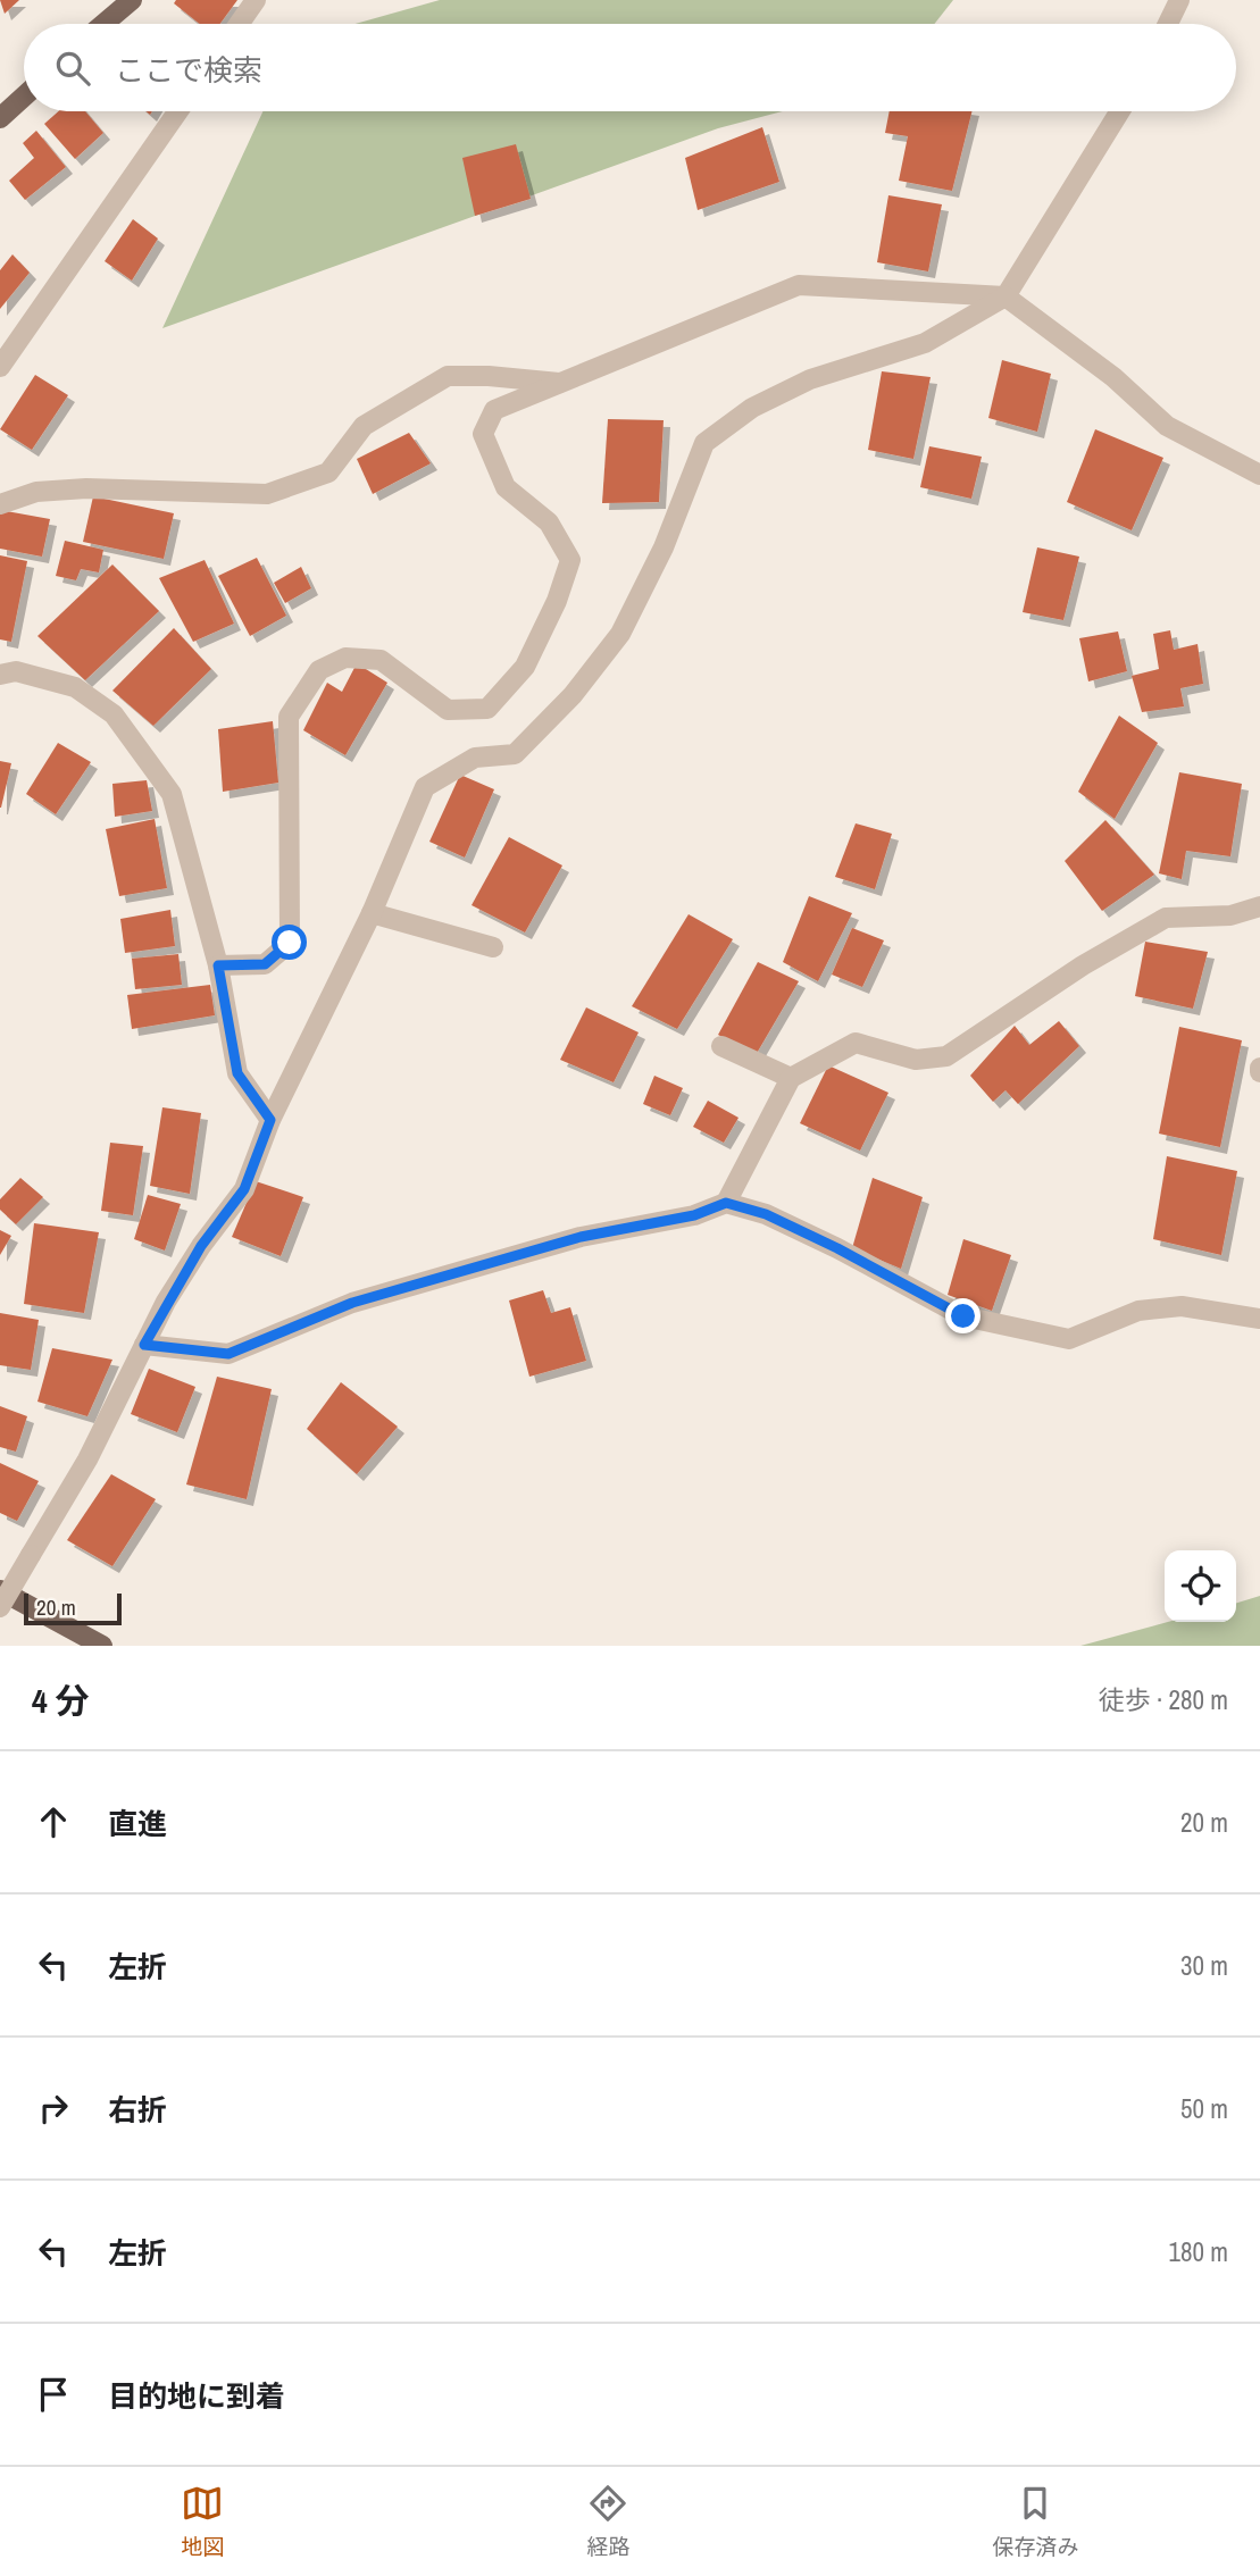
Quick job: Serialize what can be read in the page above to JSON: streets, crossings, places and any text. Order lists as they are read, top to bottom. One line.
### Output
{"scale_bar":"20 m","page":{"search":"ここで検索","scale":"20 m","heading":["4 分","徒歩 · 280 m"],"list":[["直進","20 m"],["左折","30 m"],["右折","50 m"],["左折","180 m"],"目的地に到着"],"nav":["地図","経路","保存済み"]}}
